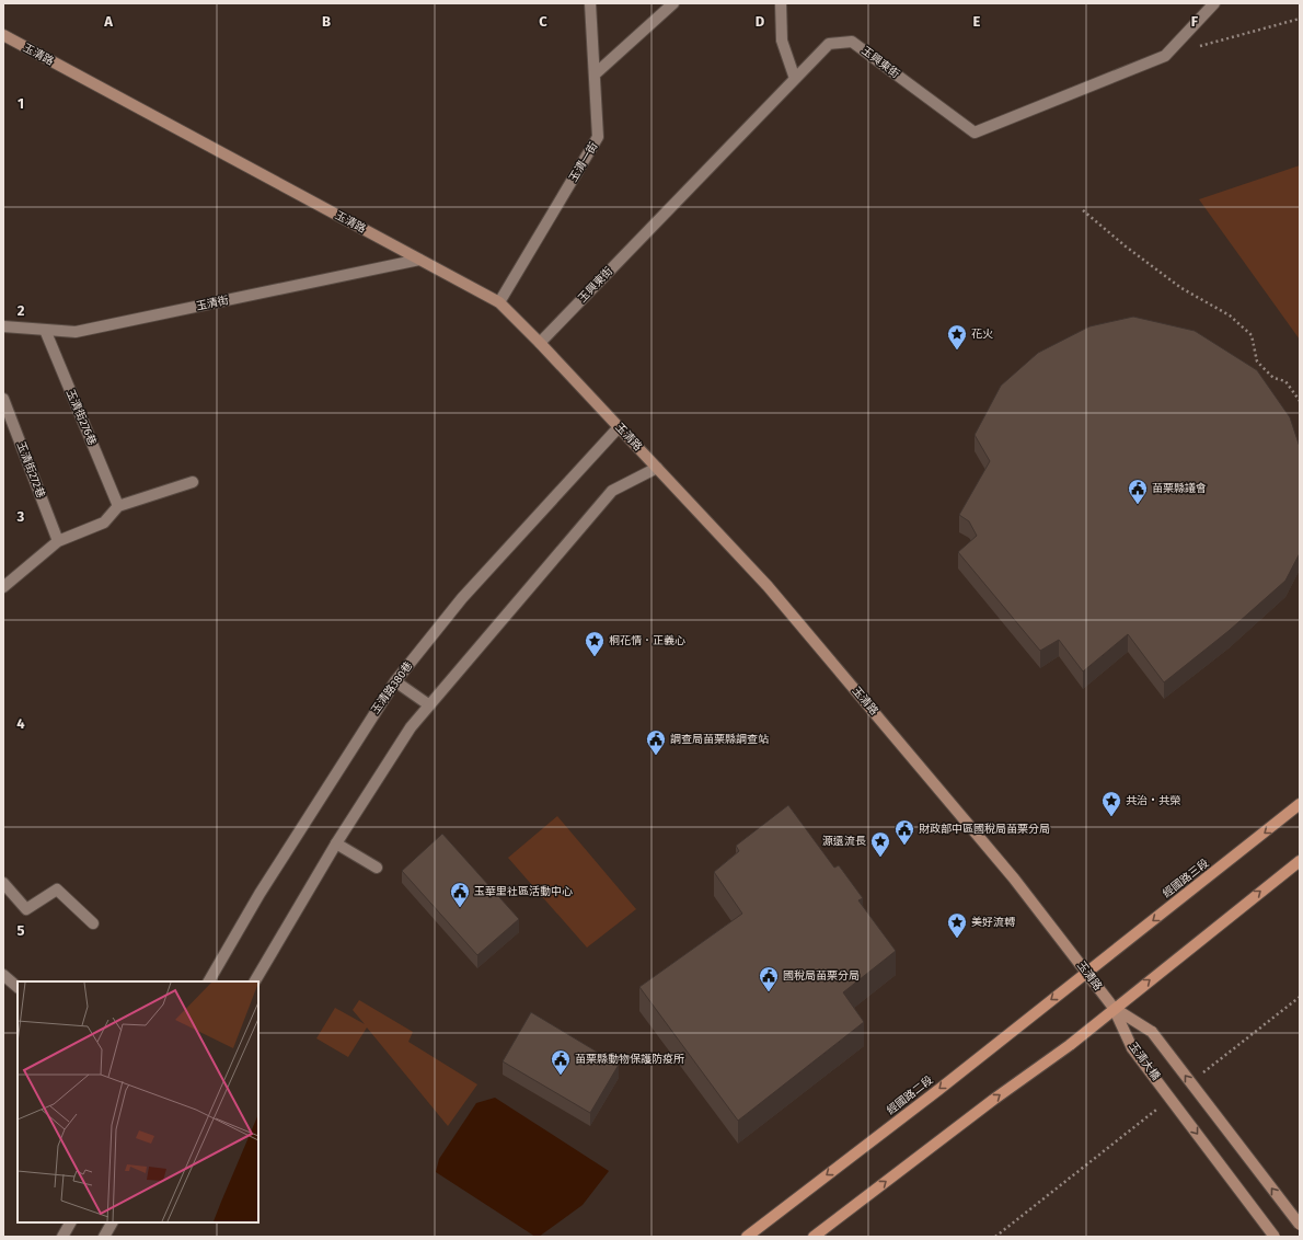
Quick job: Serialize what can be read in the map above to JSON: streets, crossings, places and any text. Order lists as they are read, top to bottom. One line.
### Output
{"streets":{"main road":["經國路三段","經國路二段"],"street":["玉清路","玉興東街","玉清一街","玉清街","玉清街276巷","玉清街272巷","玉清路380巷","玉清大橋"]},"crossings":[["玉清路","玉興東街"],["玉清路","玉清一街"],["玉清路","玉清街"],["玉清路","玉清路380巷"],["玉清路","經國路三段"],["玉清路","玉清大橋"],["玉清路","經國路二段"],["玉清街","玉清街276巷"],["經國路三段","經國路二段"]],"places":{"place":["花火","桐花情．正義心","共治‧共榮","源遠流長","美好流轉"],"public building":["苗栗縣議會","調查局苗栗縣調查站","財政部中區國稅局苗栗分局","玉華里社區活動中心","國稅局苗栗分局","苗栗縣動物保護防疫所"]},"grid":{"columns":["A","B","C","D","E","F"],"rows":["1","2","3","4","5"]}}
